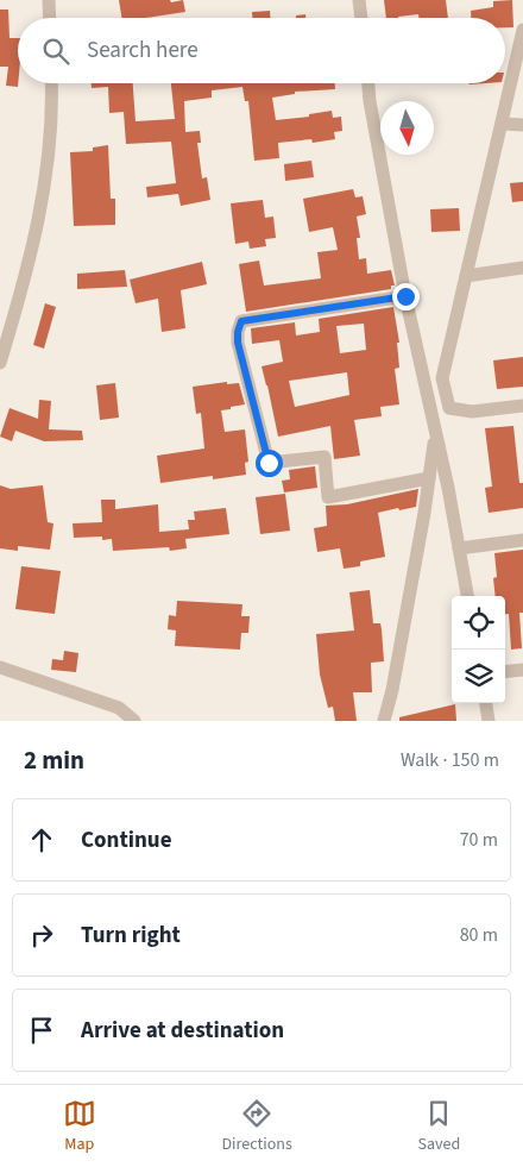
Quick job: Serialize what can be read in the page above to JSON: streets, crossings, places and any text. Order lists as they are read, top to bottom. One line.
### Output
{"north":"bottom","page":{"search":"Search here","heading":["2 min","Walk · 150 m"],"list":[["Continue","70 m"],["Turn right","80 m"],"Arrive at destination"],"nav":["Map","Directions","Saved"]}}
